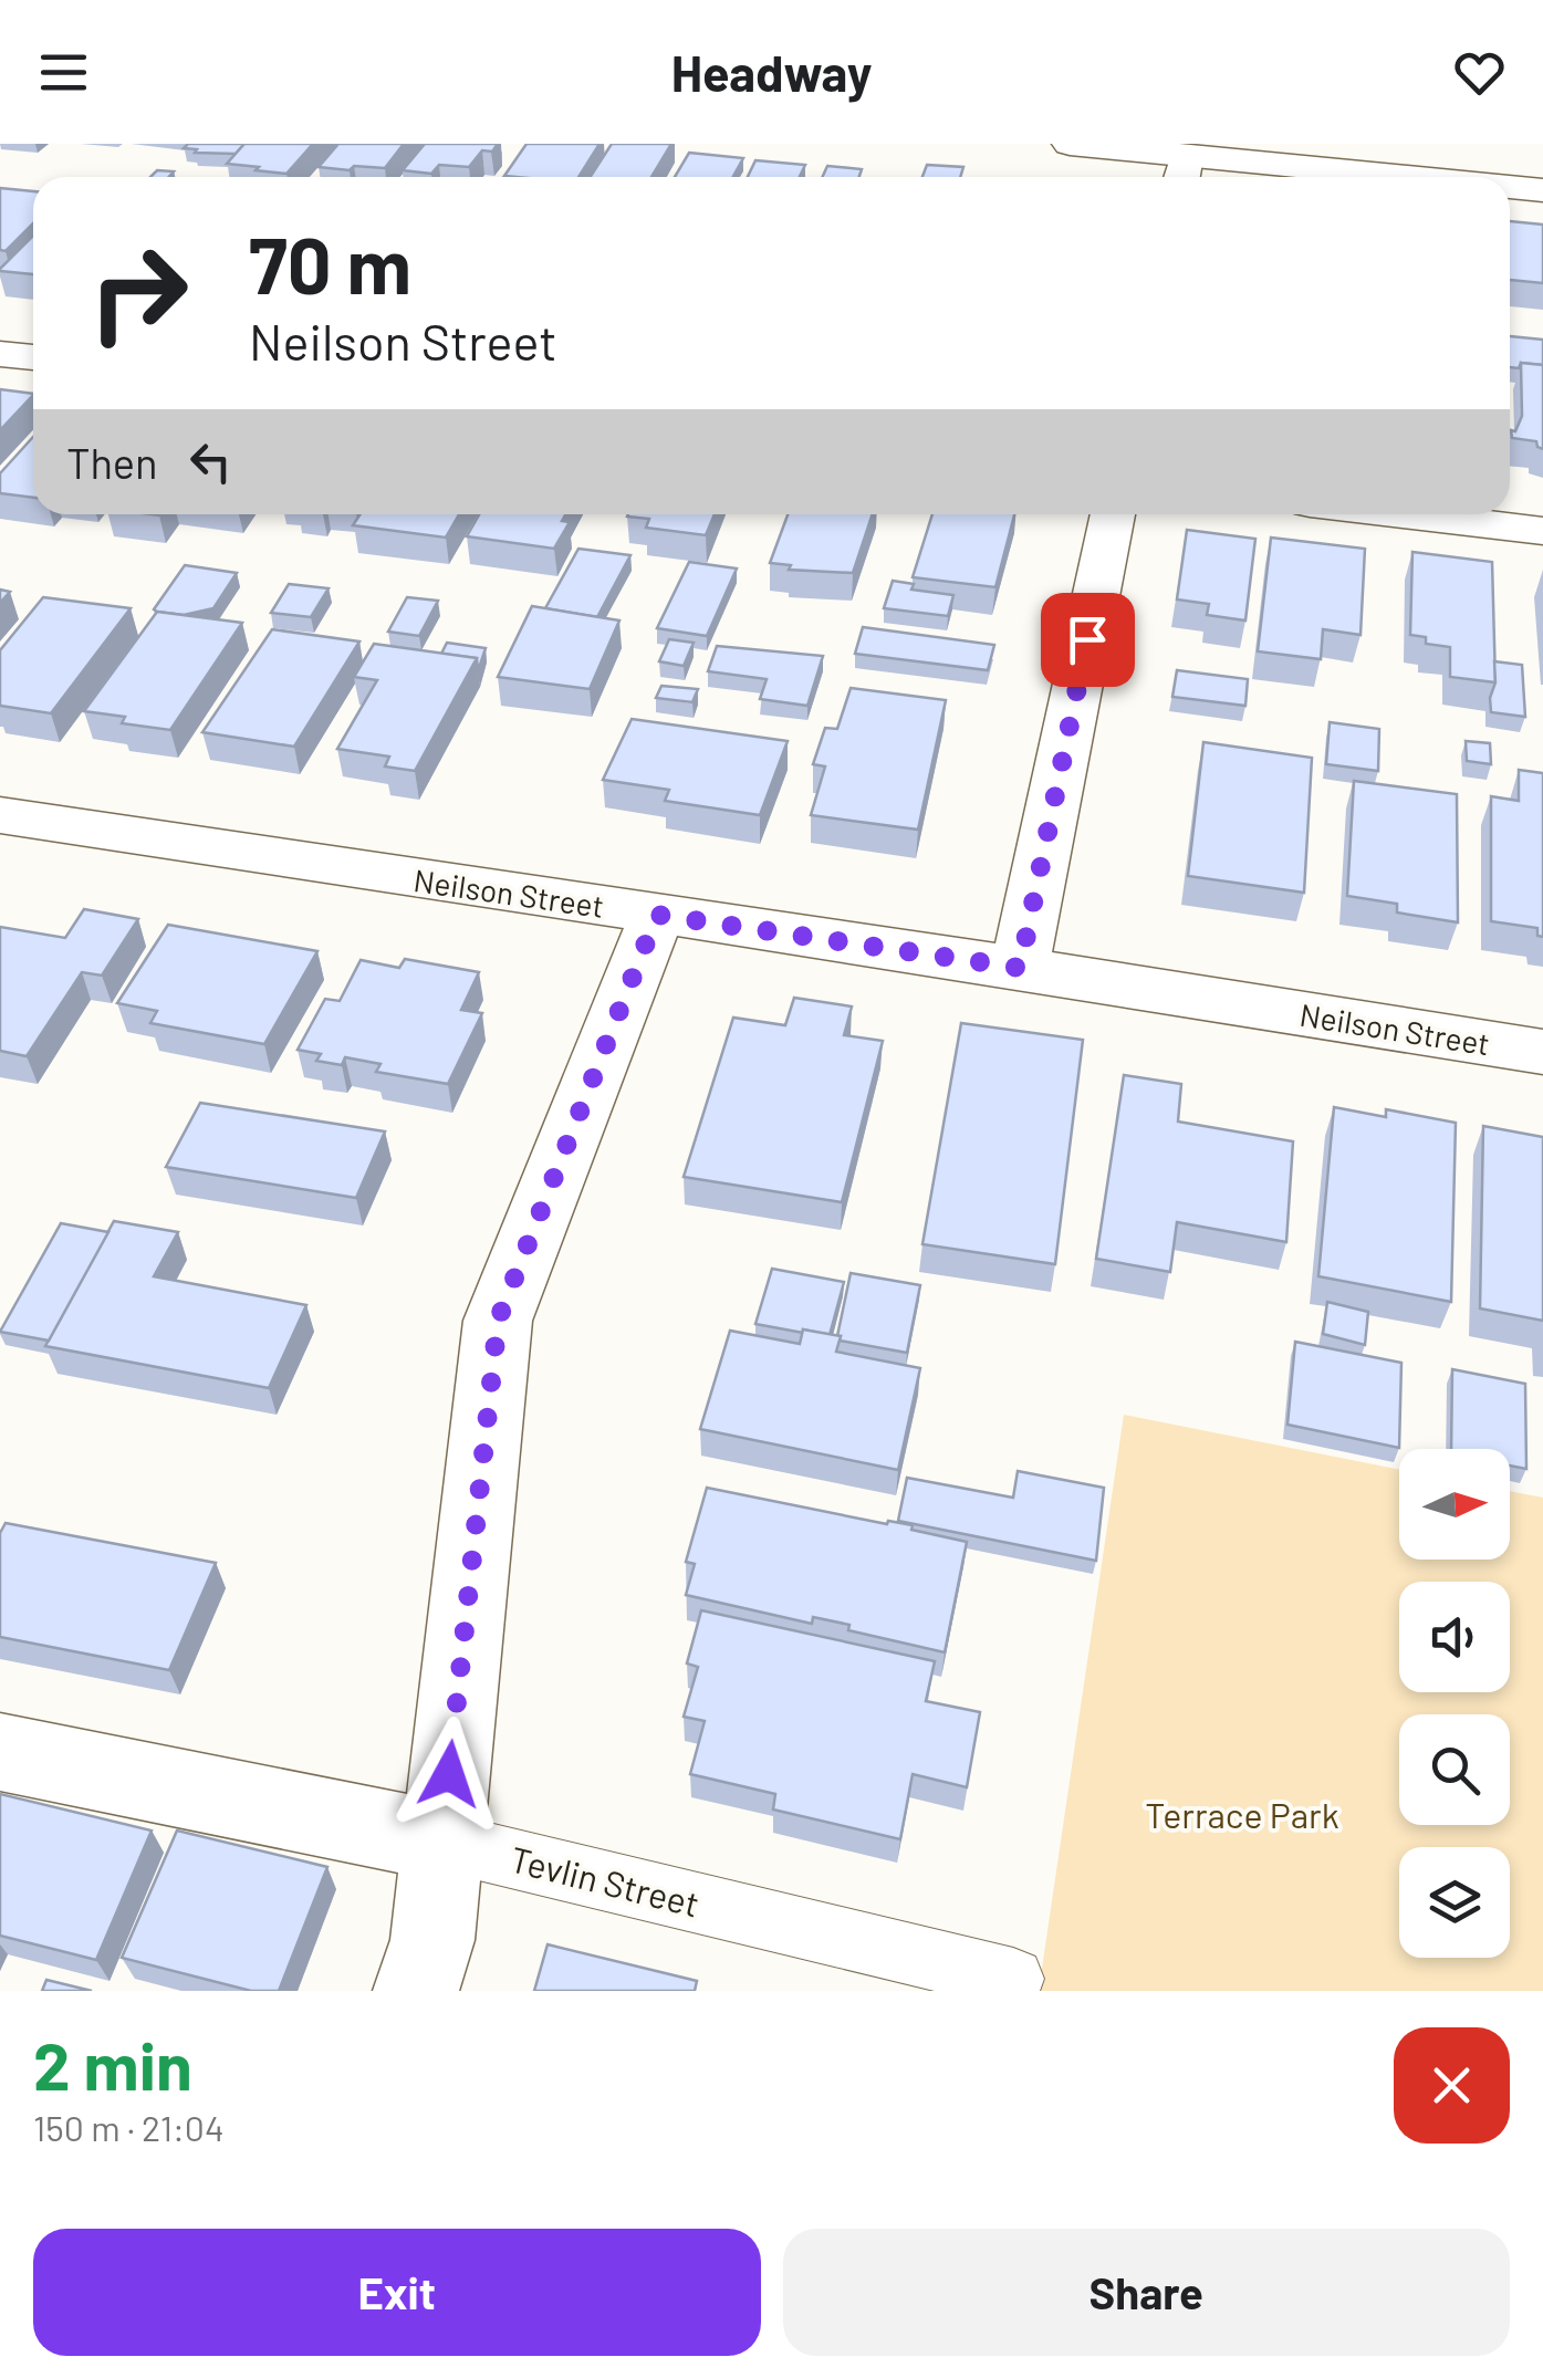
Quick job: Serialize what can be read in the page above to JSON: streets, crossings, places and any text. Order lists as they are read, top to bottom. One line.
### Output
{"streets":{"street":["Neilson Street","Tevlin Street"]},"parks":["Terrace Park"],"north":"right","page":{"header":"Headway","turn":["70 m","Neilson Street"],"then":"Then","heading":["2 min","150 m · 21:04"],"buttons":["Exit","Share"]}}
